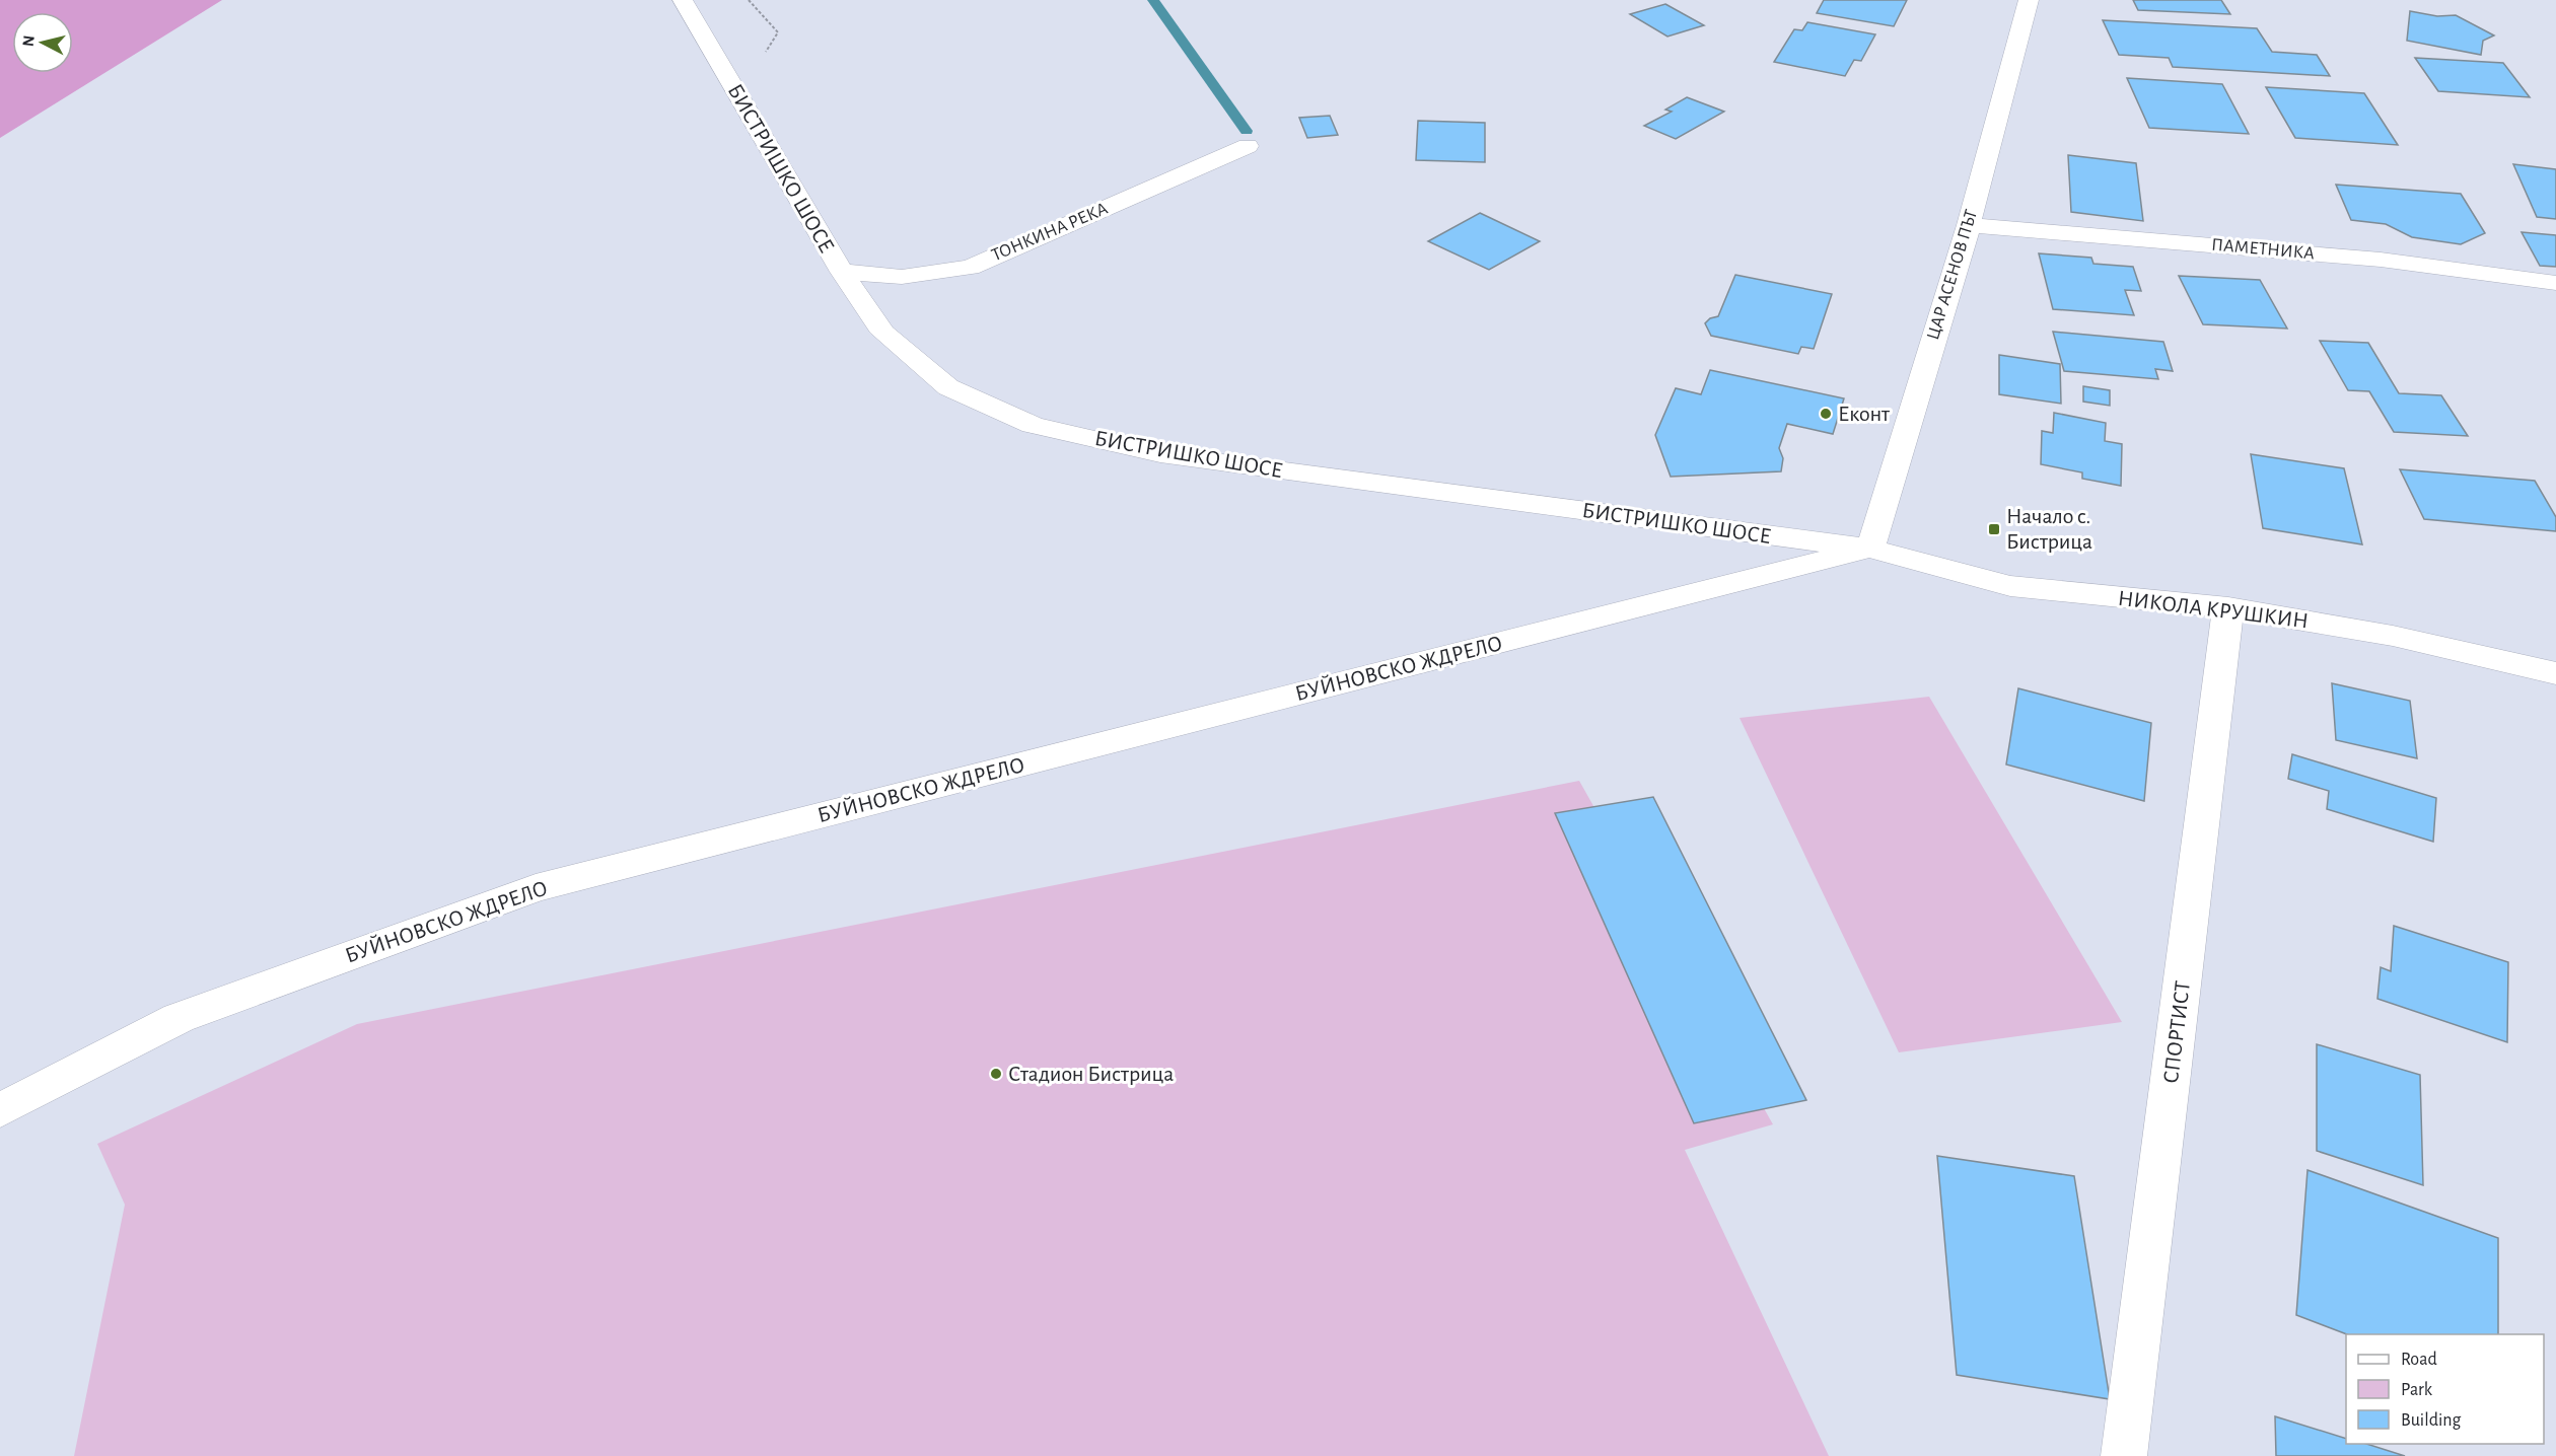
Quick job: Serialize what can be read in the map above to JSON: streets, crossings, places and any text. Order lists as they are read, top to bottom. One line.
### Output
{"streets":{"street":["БИСТРИШКО ШОСЕ","ТОНКИНА РЕКА","ПАМЕТНИКА","ЦАР АСЕНОВ ПЪТ","НИКОЛА КРУШКИН","БУЙНОВСКО ЖДРЕЛО","СПОРТИСТ"]},"crossings":[["БИСТРИШКО ШОСЕ","ТОНКИНА РЕКА"],["БИСТРИШКО ШОСЕ","ЦАР АСЕНОВ ПЪТ"],["БИСТРИШКО ШОСЕ","НИКОЛА КРУШКИН"],["БИСТРИШКО ШОСЕ","БУЙНОВСКО ЖДРЕЛО"],["ПАМЕТНИКА","ЦАР АСЕНОВ ПЪТ"],["ЦАР АСЕНОВ ПЪТ","НИКОЛА КРУШКИН"],["ЦАР АСЕНОВ ПЪТ","БУЙНОВСКО ЖДРЕЛО"],["НИКОЛА КРУШКИН","БУЙНОВСКО ЖДРЕЛО"],["НИКОЛА КРУШКИН","СПОРТИСТ"]],"places":{"other":["Еконт","Стадион Бистрица"],"transit":["Начало с. Бистрица"]},"legend":["Road","Park","Building"],"north":"left"}
